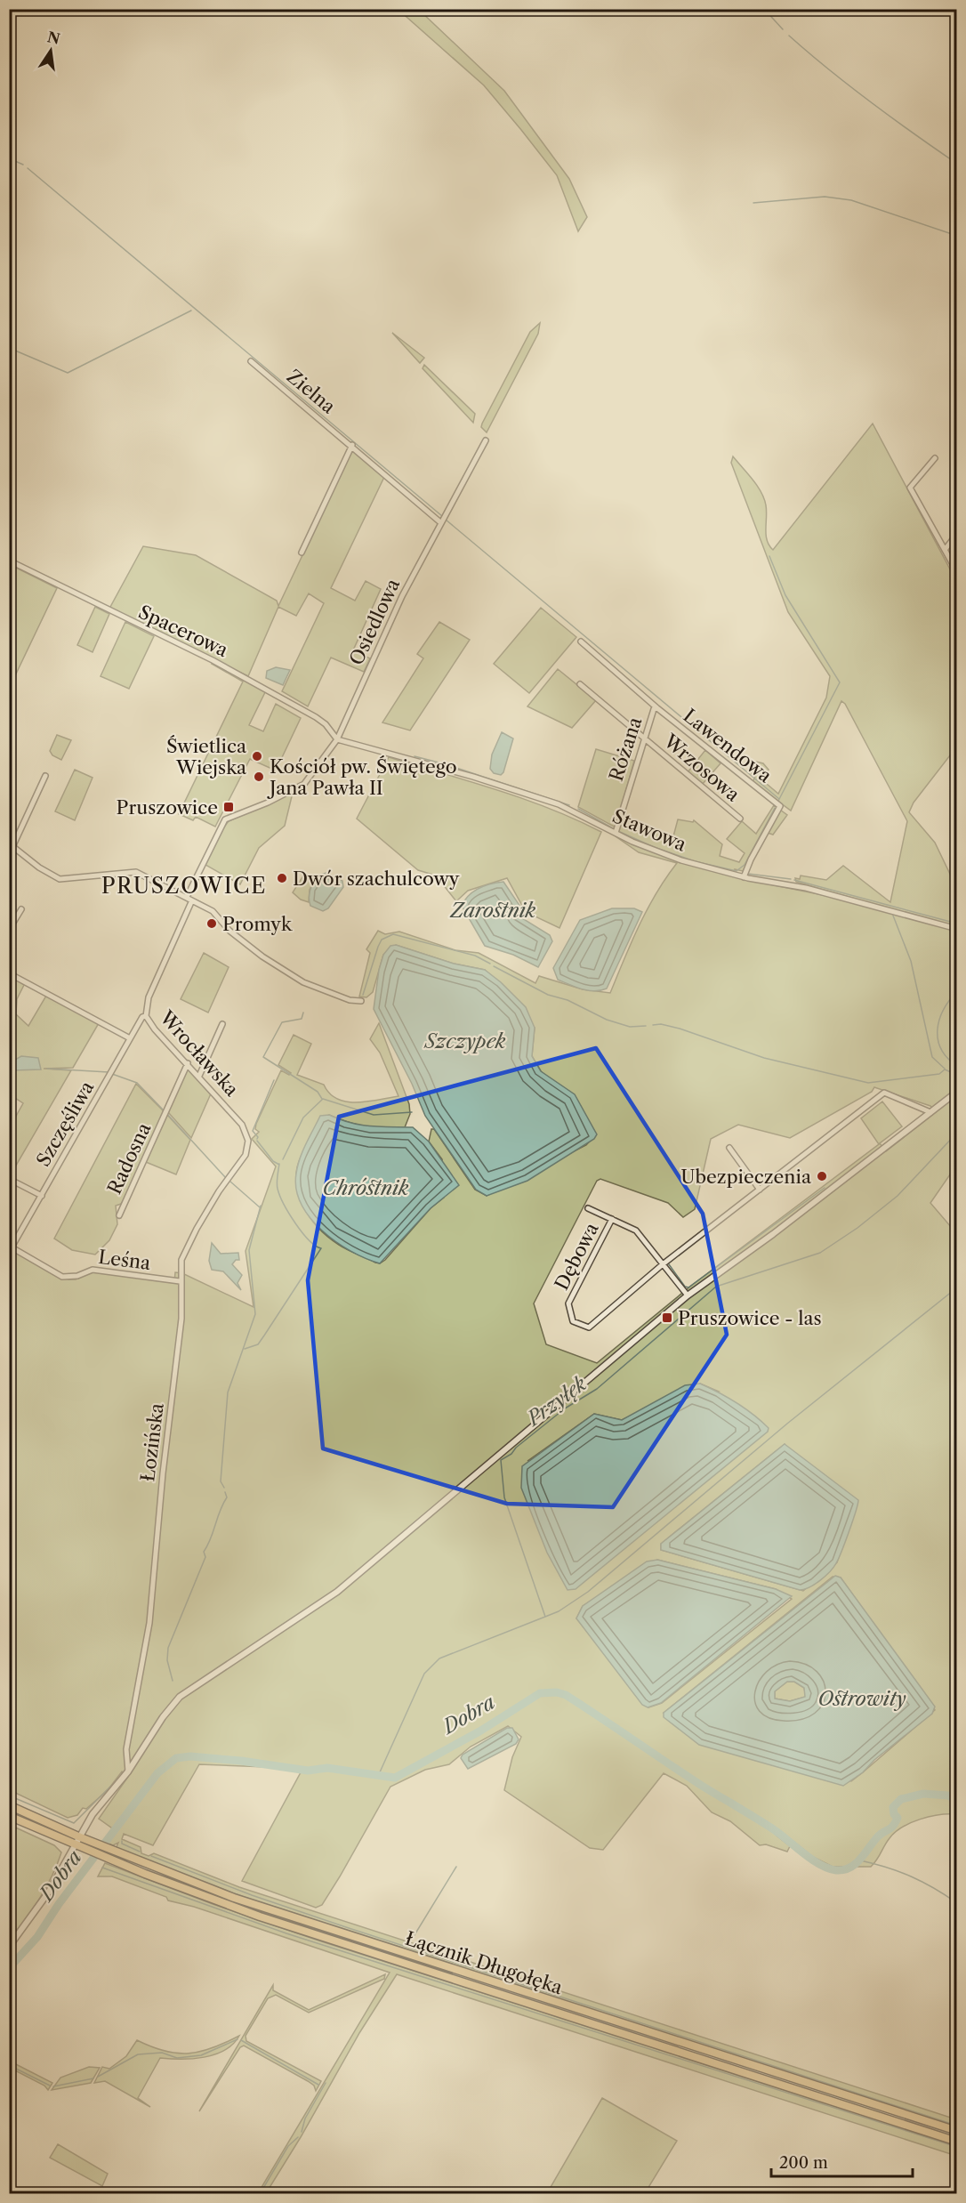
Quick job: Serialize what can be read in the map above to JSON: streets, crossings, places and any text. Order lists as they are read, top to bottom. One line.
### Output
{"streets":{"main road":["Łącznik Długołęka"],"street":["Zielna","Osiedlowa","Spacerowa","Lawendowa","Różana","Wrzosowa","Stawowa","Wrocławska","Szczęśliwa","Radosna","Dębowa","Leśna","Łozińska"]},"crossings":[["Zielna","Osiedlowa"],["Osiedlowa","Spacerowa"],["Osiedlowa","Stawowa"],["Spacerowa","Stawowa"],["Lawendowa","Różana"],["Lawendowa","Stawowa"],["Różana","Wrzosowa"],["Różana","Stawowa"],["Wrocławska","Szczęśliwa"],["Wrocławska","Radosna"],["Wrocławska","Łozińska"],["Szczęśliwa","Leśna"],["Leśna","Łozińska"]],"districts":["PRUSZOWICE"],"water":["Zarostnik","Szczypek","Chróstnik","Przyłęk","Ostrowity","Dobra"],"places":{"other":["Świetlica Wiejska","Kościół pw. Świętego Jana Pawła II","Dwór szachulcowy","Promyk","Ubezpieczenia"],"transit":["Pruszowice","Pruszowice - las"]},"scale_bar":"200 m","north":"top"}
